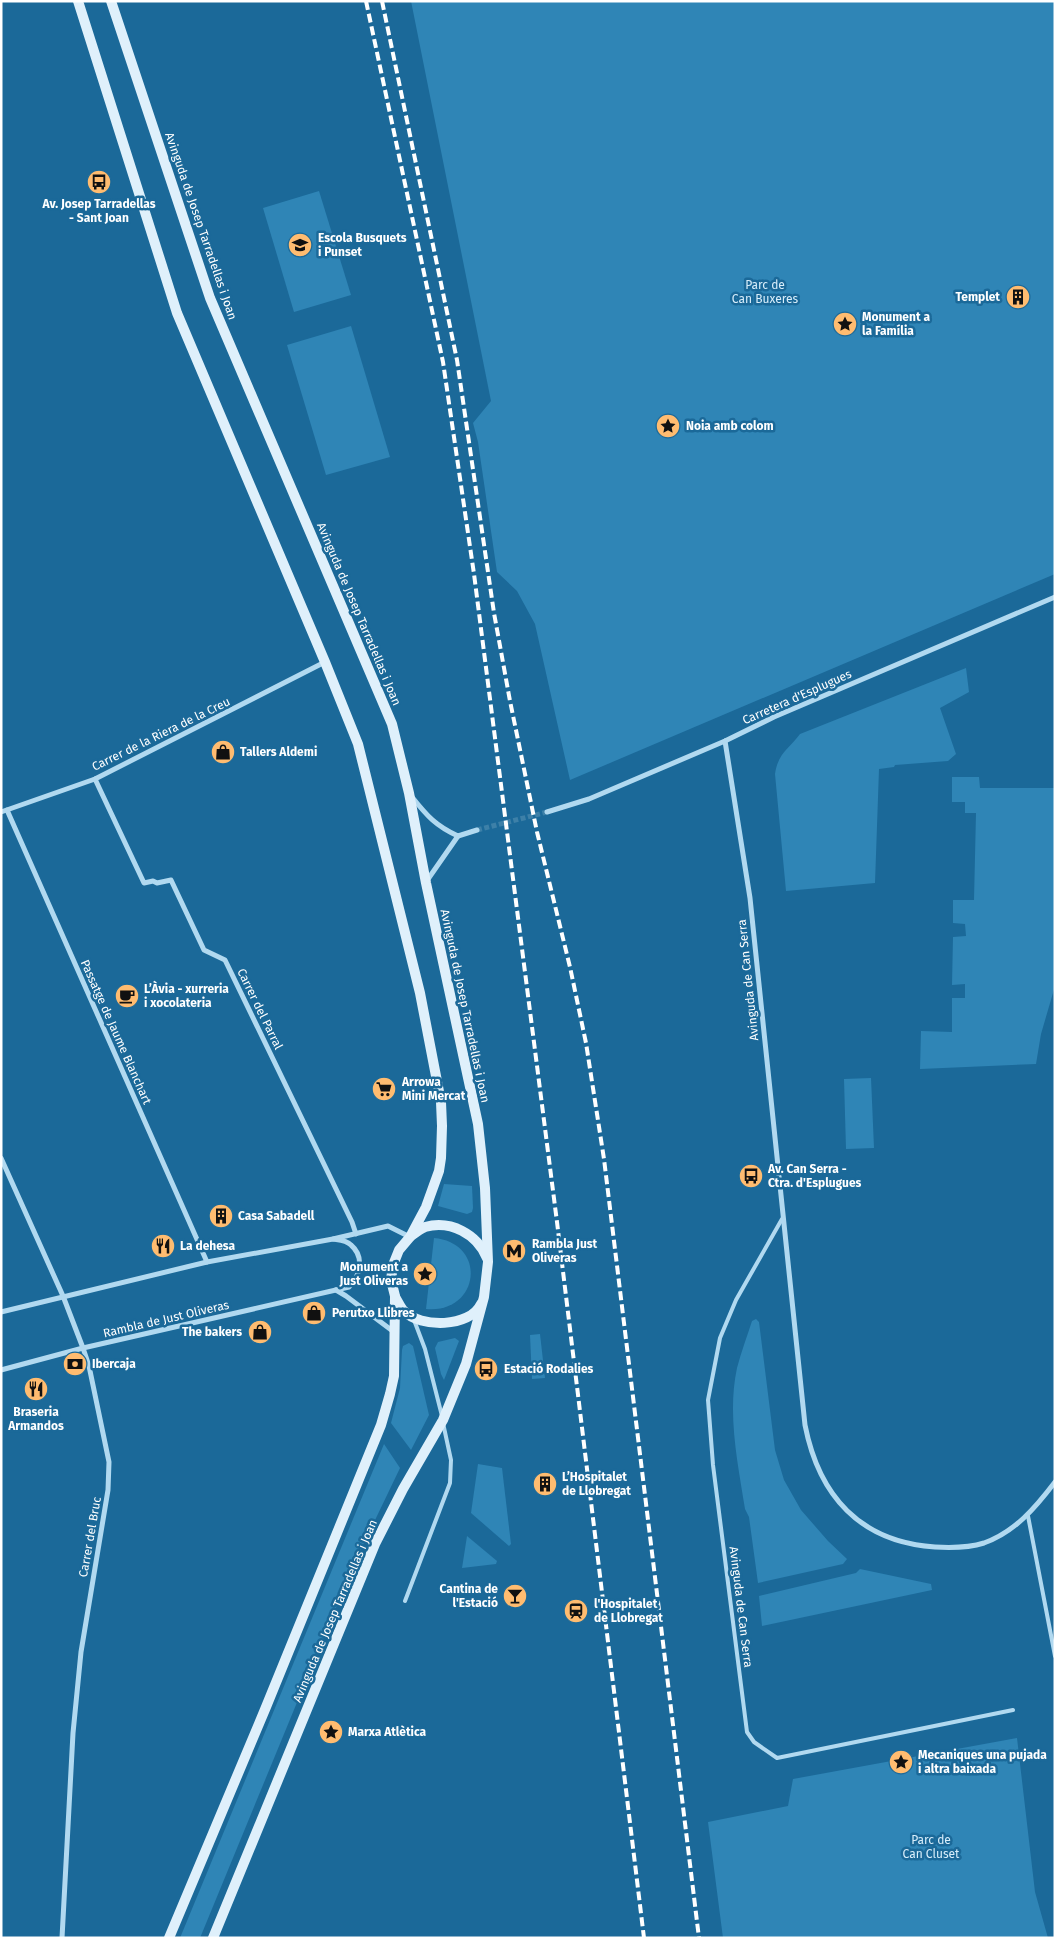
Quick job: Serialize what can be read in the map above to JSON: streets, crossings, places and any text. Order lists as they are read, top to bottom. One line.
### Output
{"streets":{"street":["Avinguda de Josep Tarradellas i Joan","Carretera d'Esplugues","Carrer de la Riera de la Creu","Avinguda de Can Serra","Carrer del Parral","Passatge de Jaume Blanchart","Rambla de Just Oliveras","Carrer del Bruc"]},"crossings":[["Carretera d'Esplugues","Avinguda de Can Serra"],["Carrer de la Riera de la Creu","Carrer del Parral"],["Carrer de la Riera de la Creu","Passatge de Jaume Blanchart"],["Rambla de Just Oliveras","Carrer del Bruc"]],"parks":["Parc de Can Buxeres","Parc de Can Cluset"],"places":{"bus stop":["Av. Josep Tarradellas - Sant Joan","Av. Can Serra - Ctra. d'Esplugues","Estació Rodalies"],"school or university":["Escola Busquets i Punset"],"building":["Templet","Casa Sabadell","L’Hospitalet de Llobregat"],"place":["Monument a la Família","Noia amb colom","Monument a Just Oliveras","Marxa Atlètica","Mecaniques una pujada i altra baixada"],"shop":["Tallers Aldemi","Perutxo Llibres","The bakers"],"cafe":["L’Àvia - xurreria i xocolateria"],"supermarket":["Arrowa Mini Mercat"],"restaurant":["La dehesa","Braseria Armandos"],"metro station":["Rambla Just Oliveras"],"bank":["Ibercaja"],"bar":["Cantina de l'Estació"],"station":["l'Hospitalet de Llobregat"]}}
